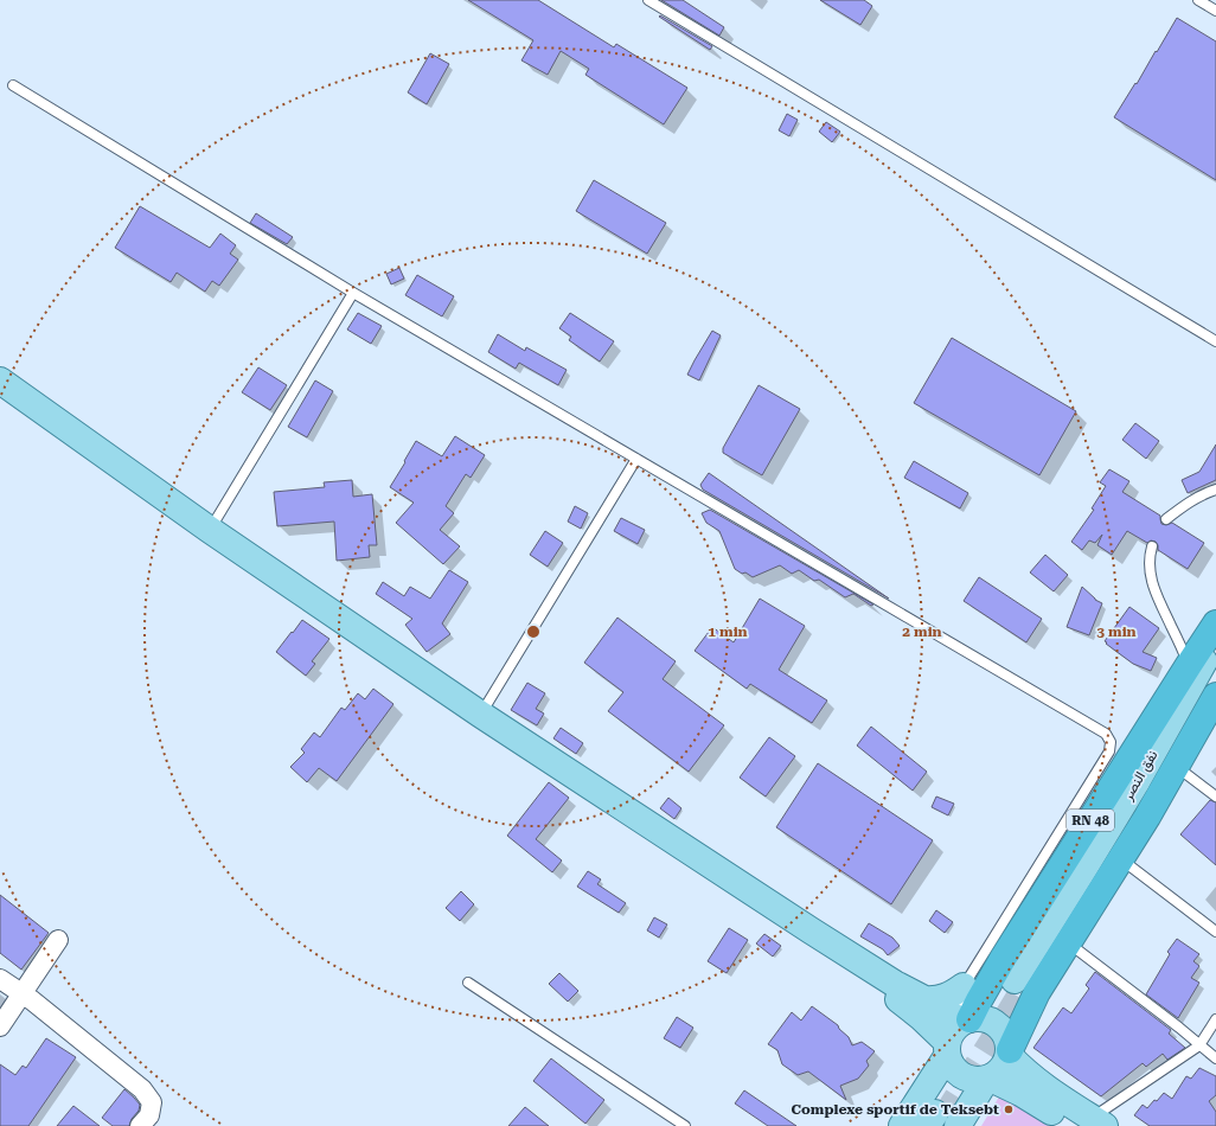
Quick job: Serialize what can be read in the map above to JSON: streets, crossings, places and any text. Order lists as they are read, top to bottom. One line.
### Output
{"streets":{"highway":["RN 48"],"main road":["نفق النصر"]},"places":["Complexe sportif de Teksebt"],"rings":["1 min","2 min","3 min"]}
